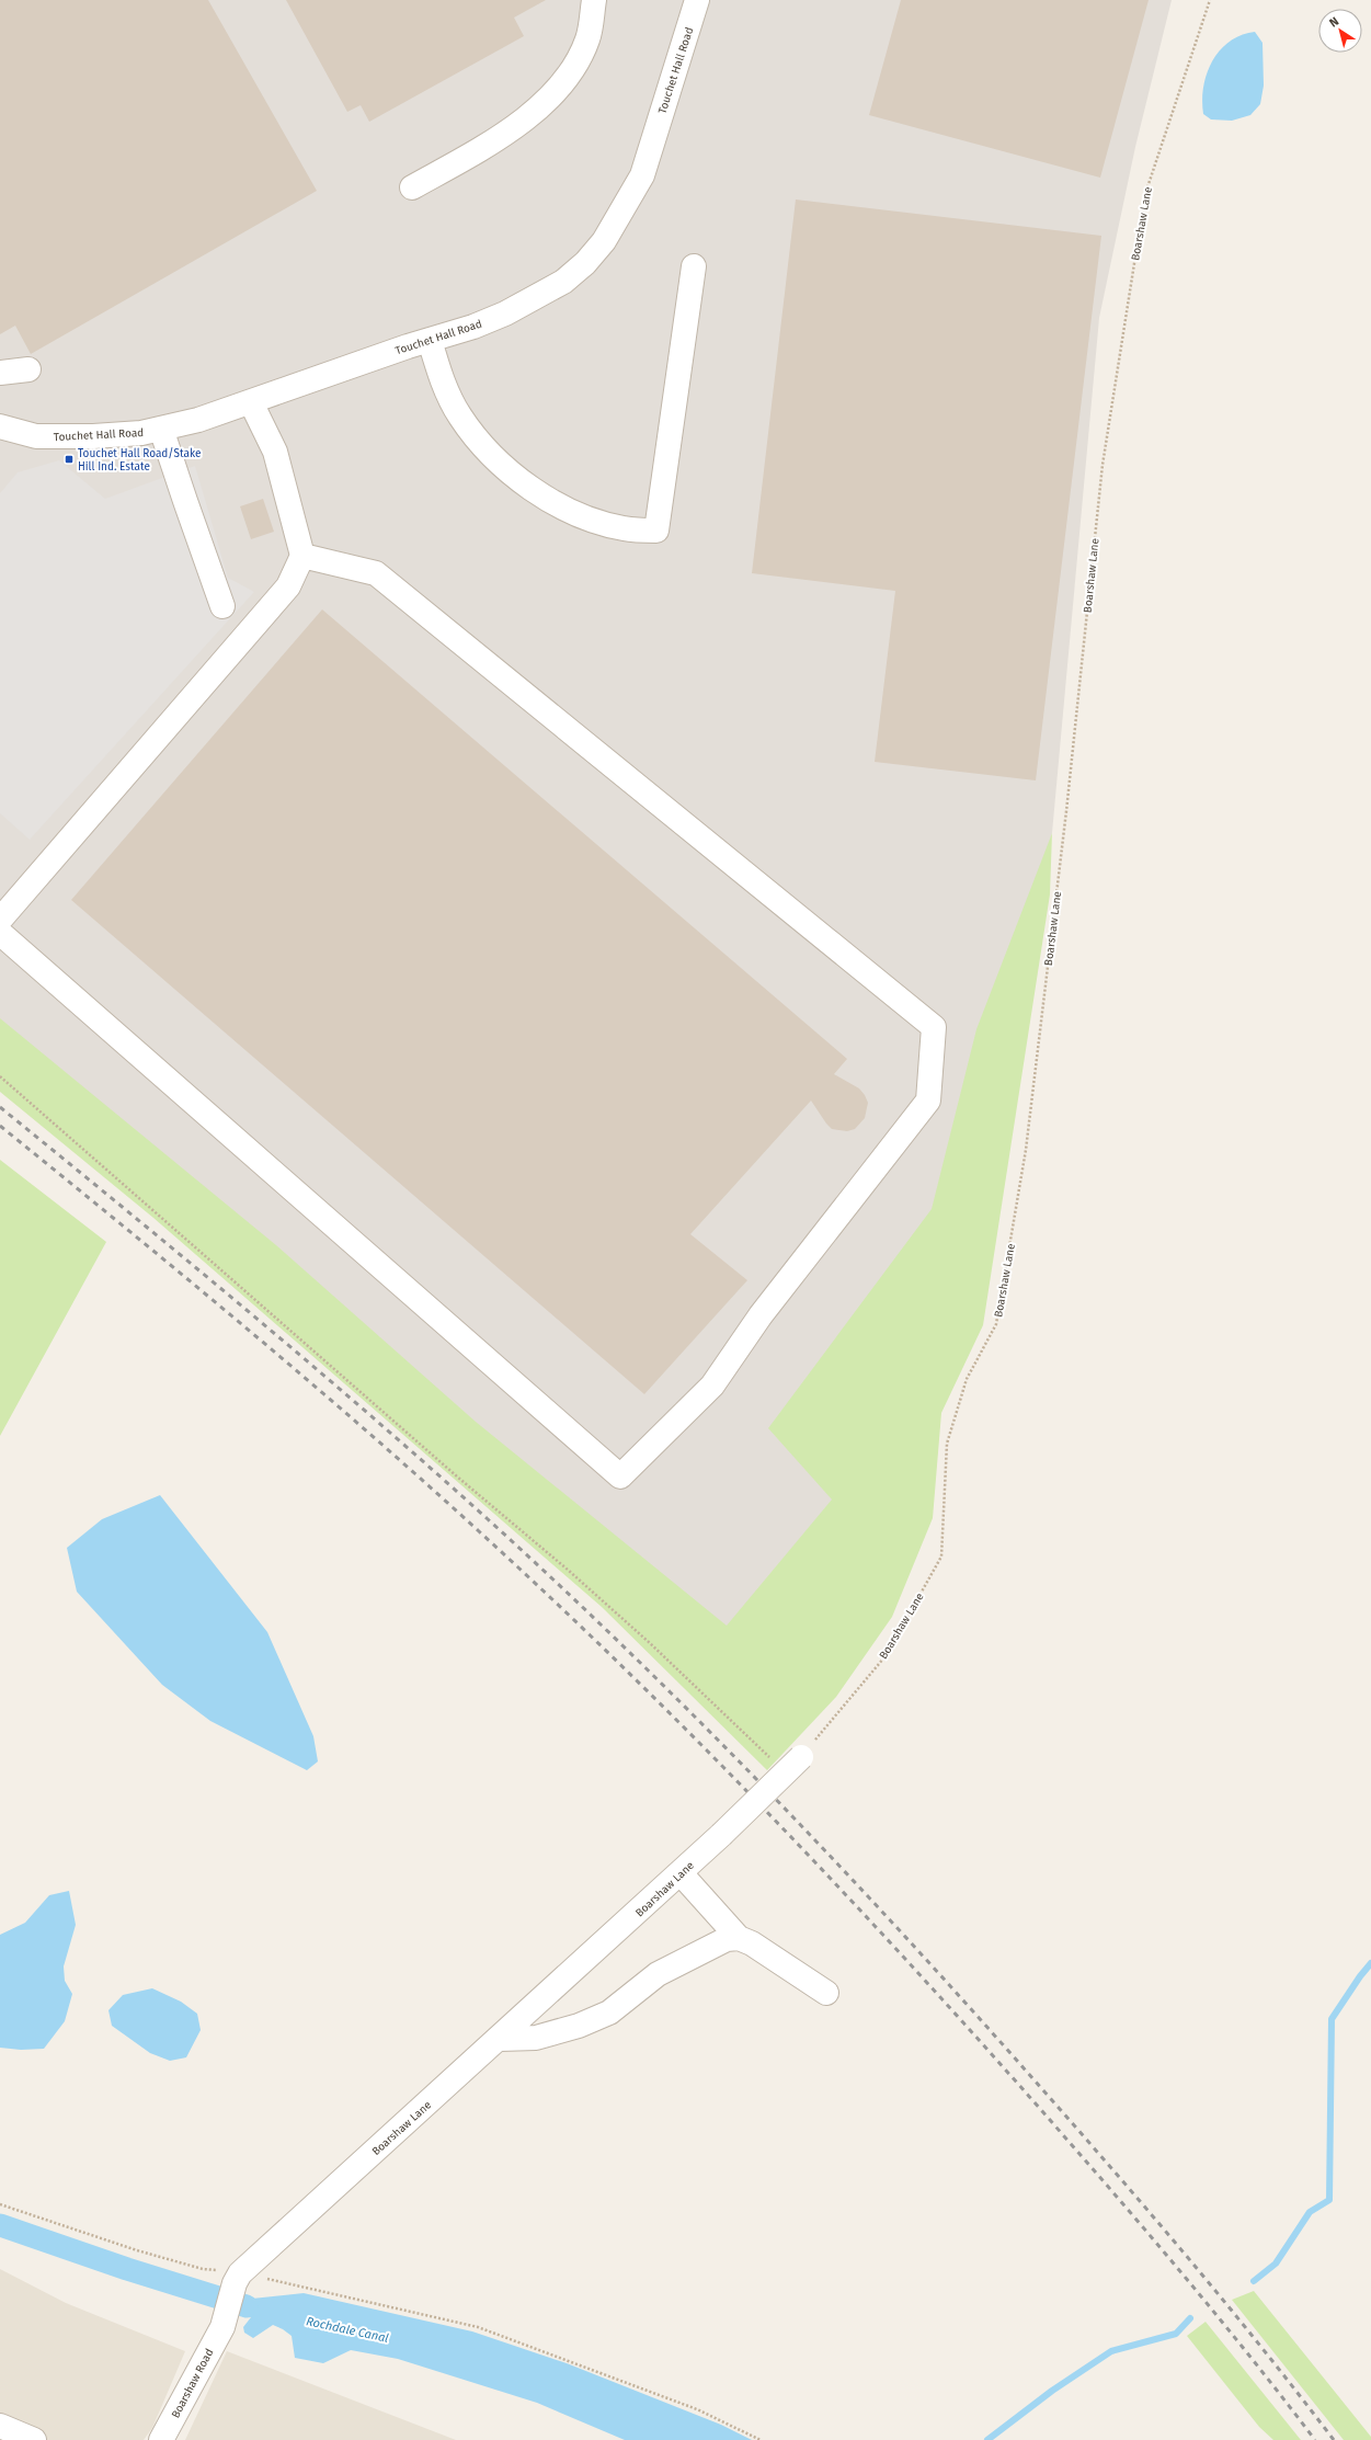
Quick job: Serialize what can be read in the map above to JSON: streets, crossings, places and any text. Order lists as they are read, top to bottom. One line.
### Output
{"streets":{"street":["Touchet Hall Road","Boarshaw Lane","Boarshaw Road"]},"crossings":[["Boarshaw Lane","Boarshaw Road"]],"water":["Rochdale Canal"],"places":{"transit":["Touchet Hall Road/Stake Hill Ind. Estate"]},"north":"top left"}
